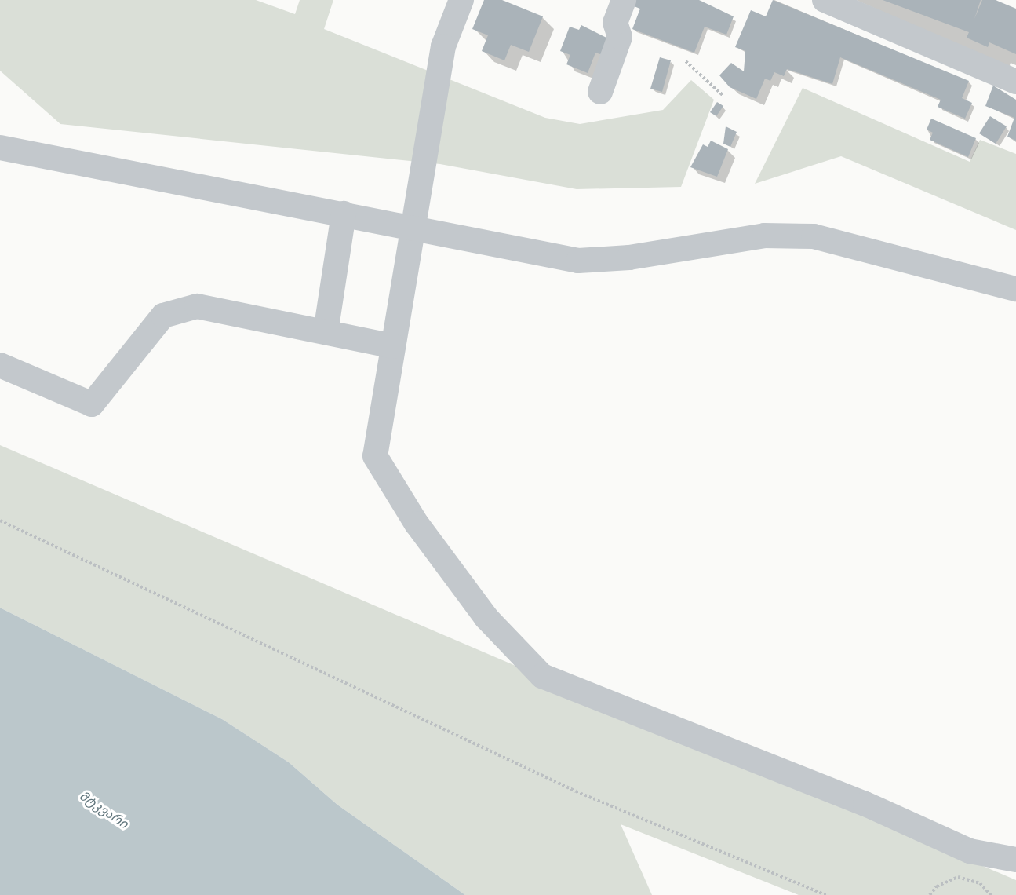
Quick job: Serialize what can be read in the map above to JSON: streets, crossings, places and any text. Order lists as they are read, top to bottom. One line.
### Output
{"water":["მტკვარი"]}
